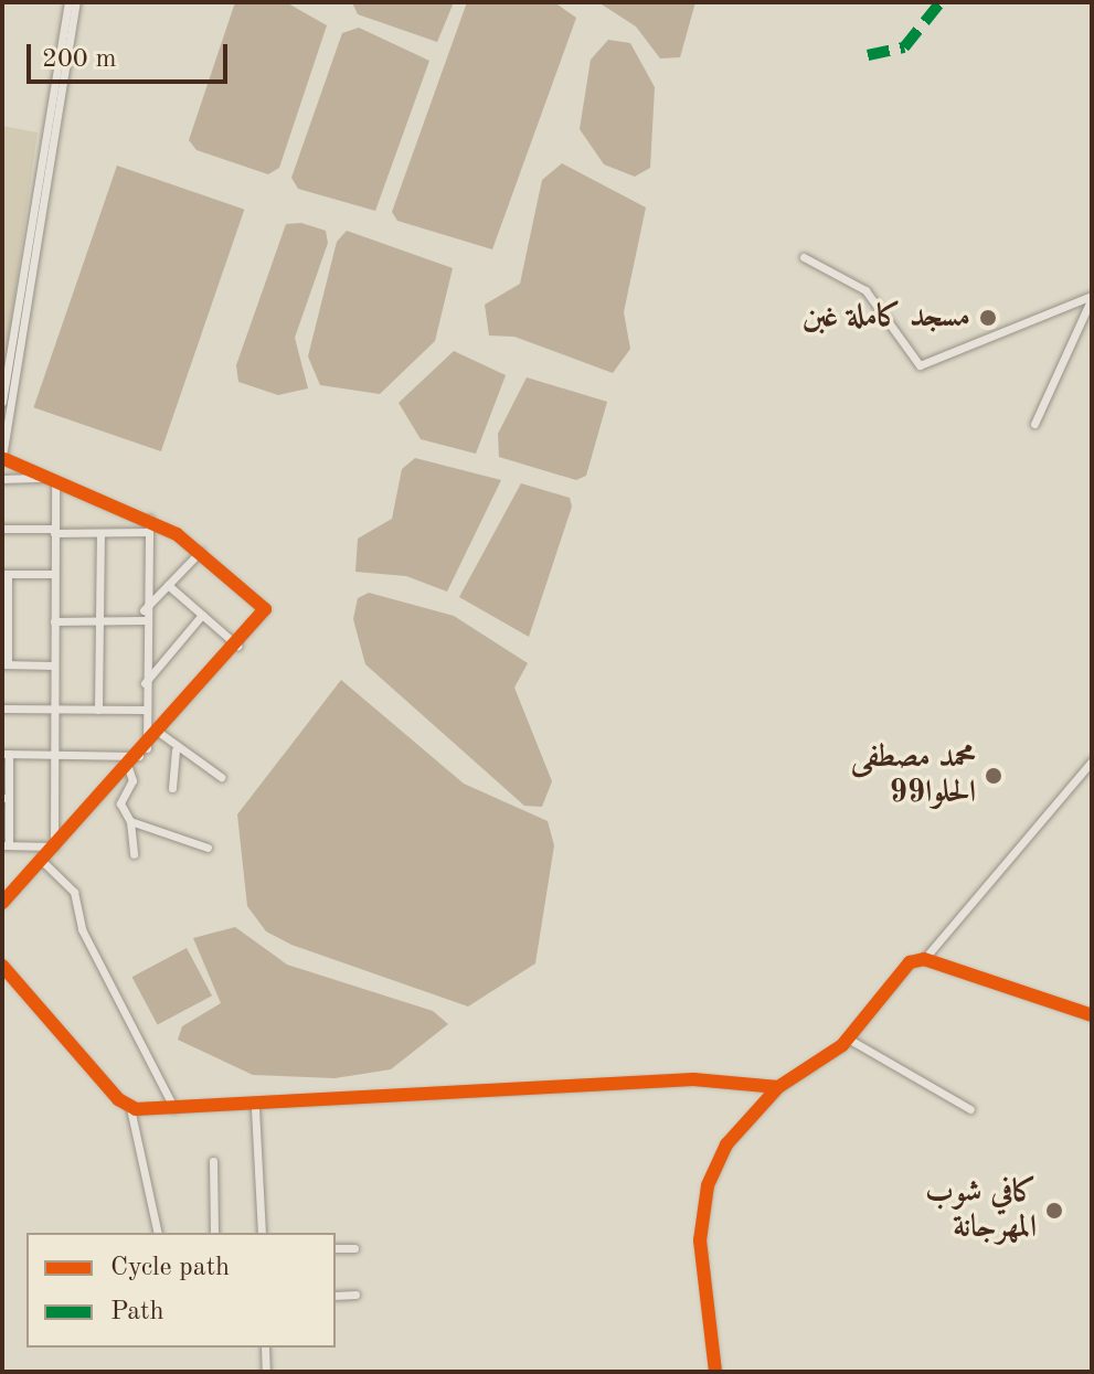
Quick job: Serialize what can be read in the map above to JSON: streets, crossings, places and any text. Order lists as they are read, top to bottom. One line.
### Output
{"places":["مسجد كاملة غبن","محمد مصطفى الحلوا99","كافي شوب المهرجانة"],"legend":["Cycle path","Path"],"scale_bar":"200 m"}
